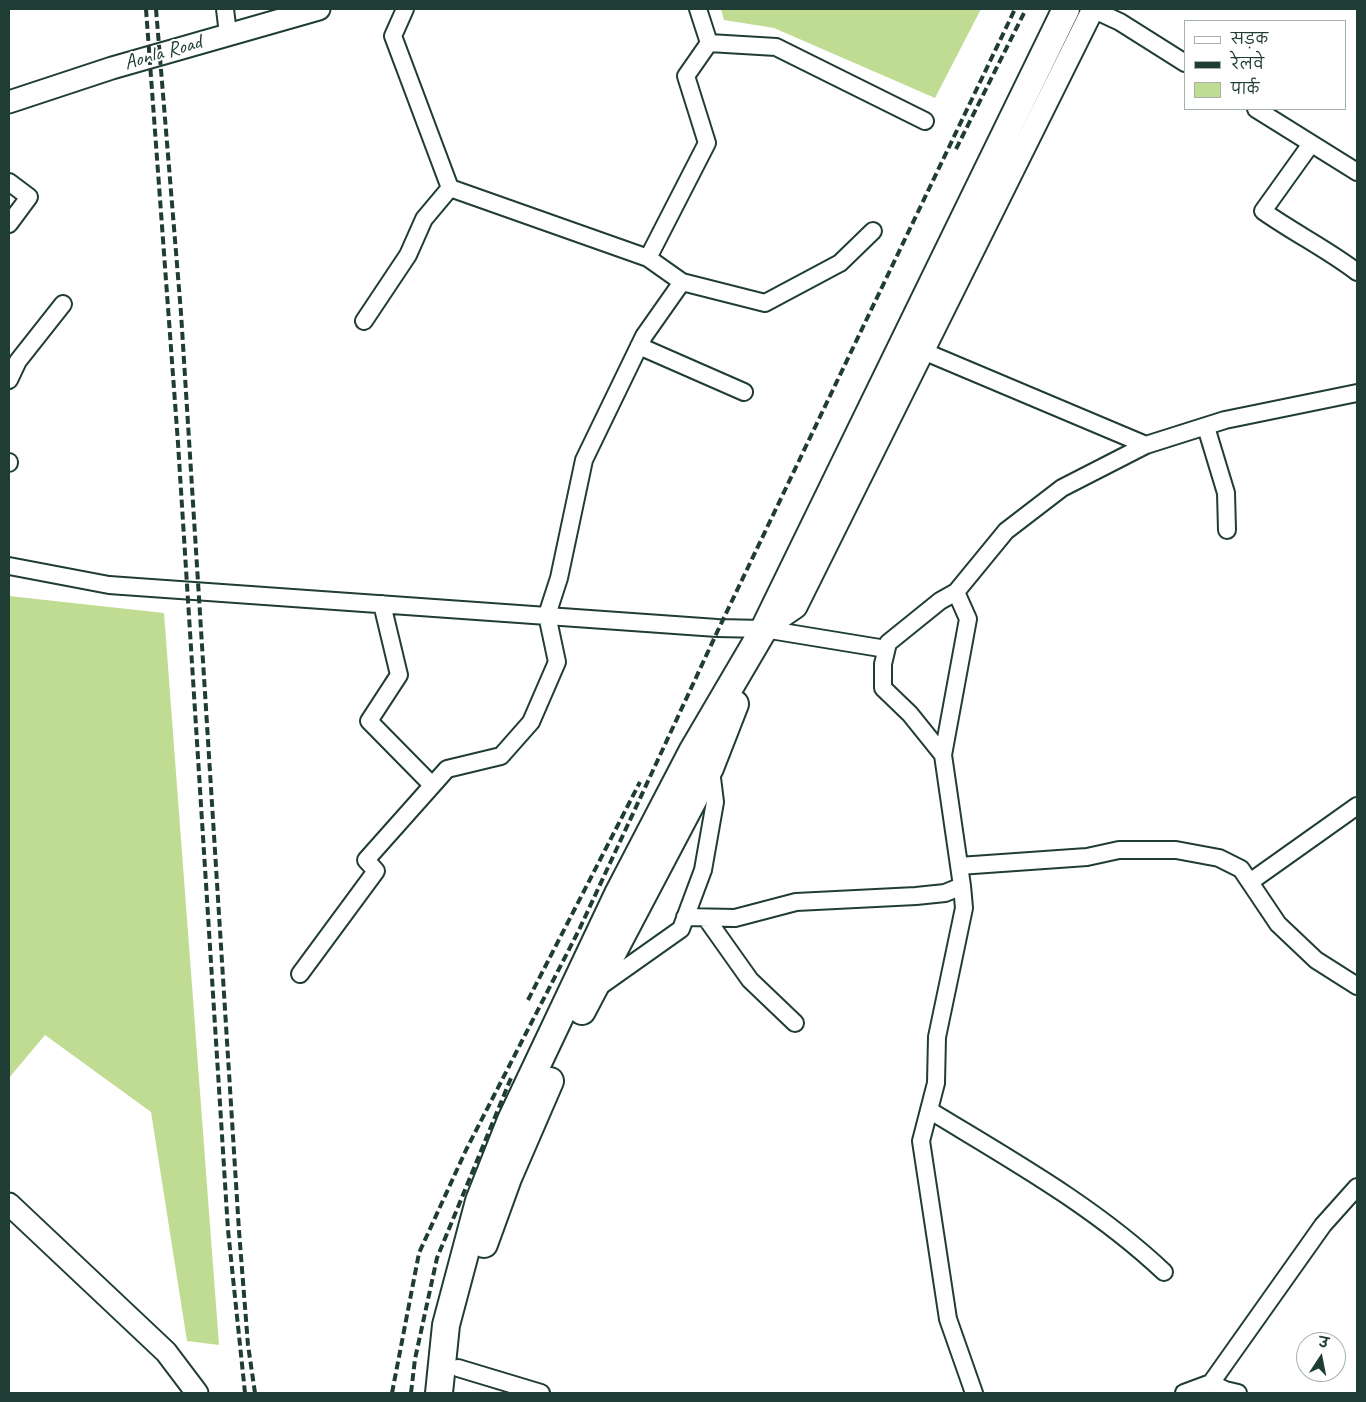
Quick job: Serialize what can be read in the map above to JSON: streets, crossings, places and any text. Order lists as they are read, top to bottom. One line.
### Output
{"streets":{"street":["Aonla Road"]},"legend":["सड़क","रेलवे","पार्क"],"north":"top"}
